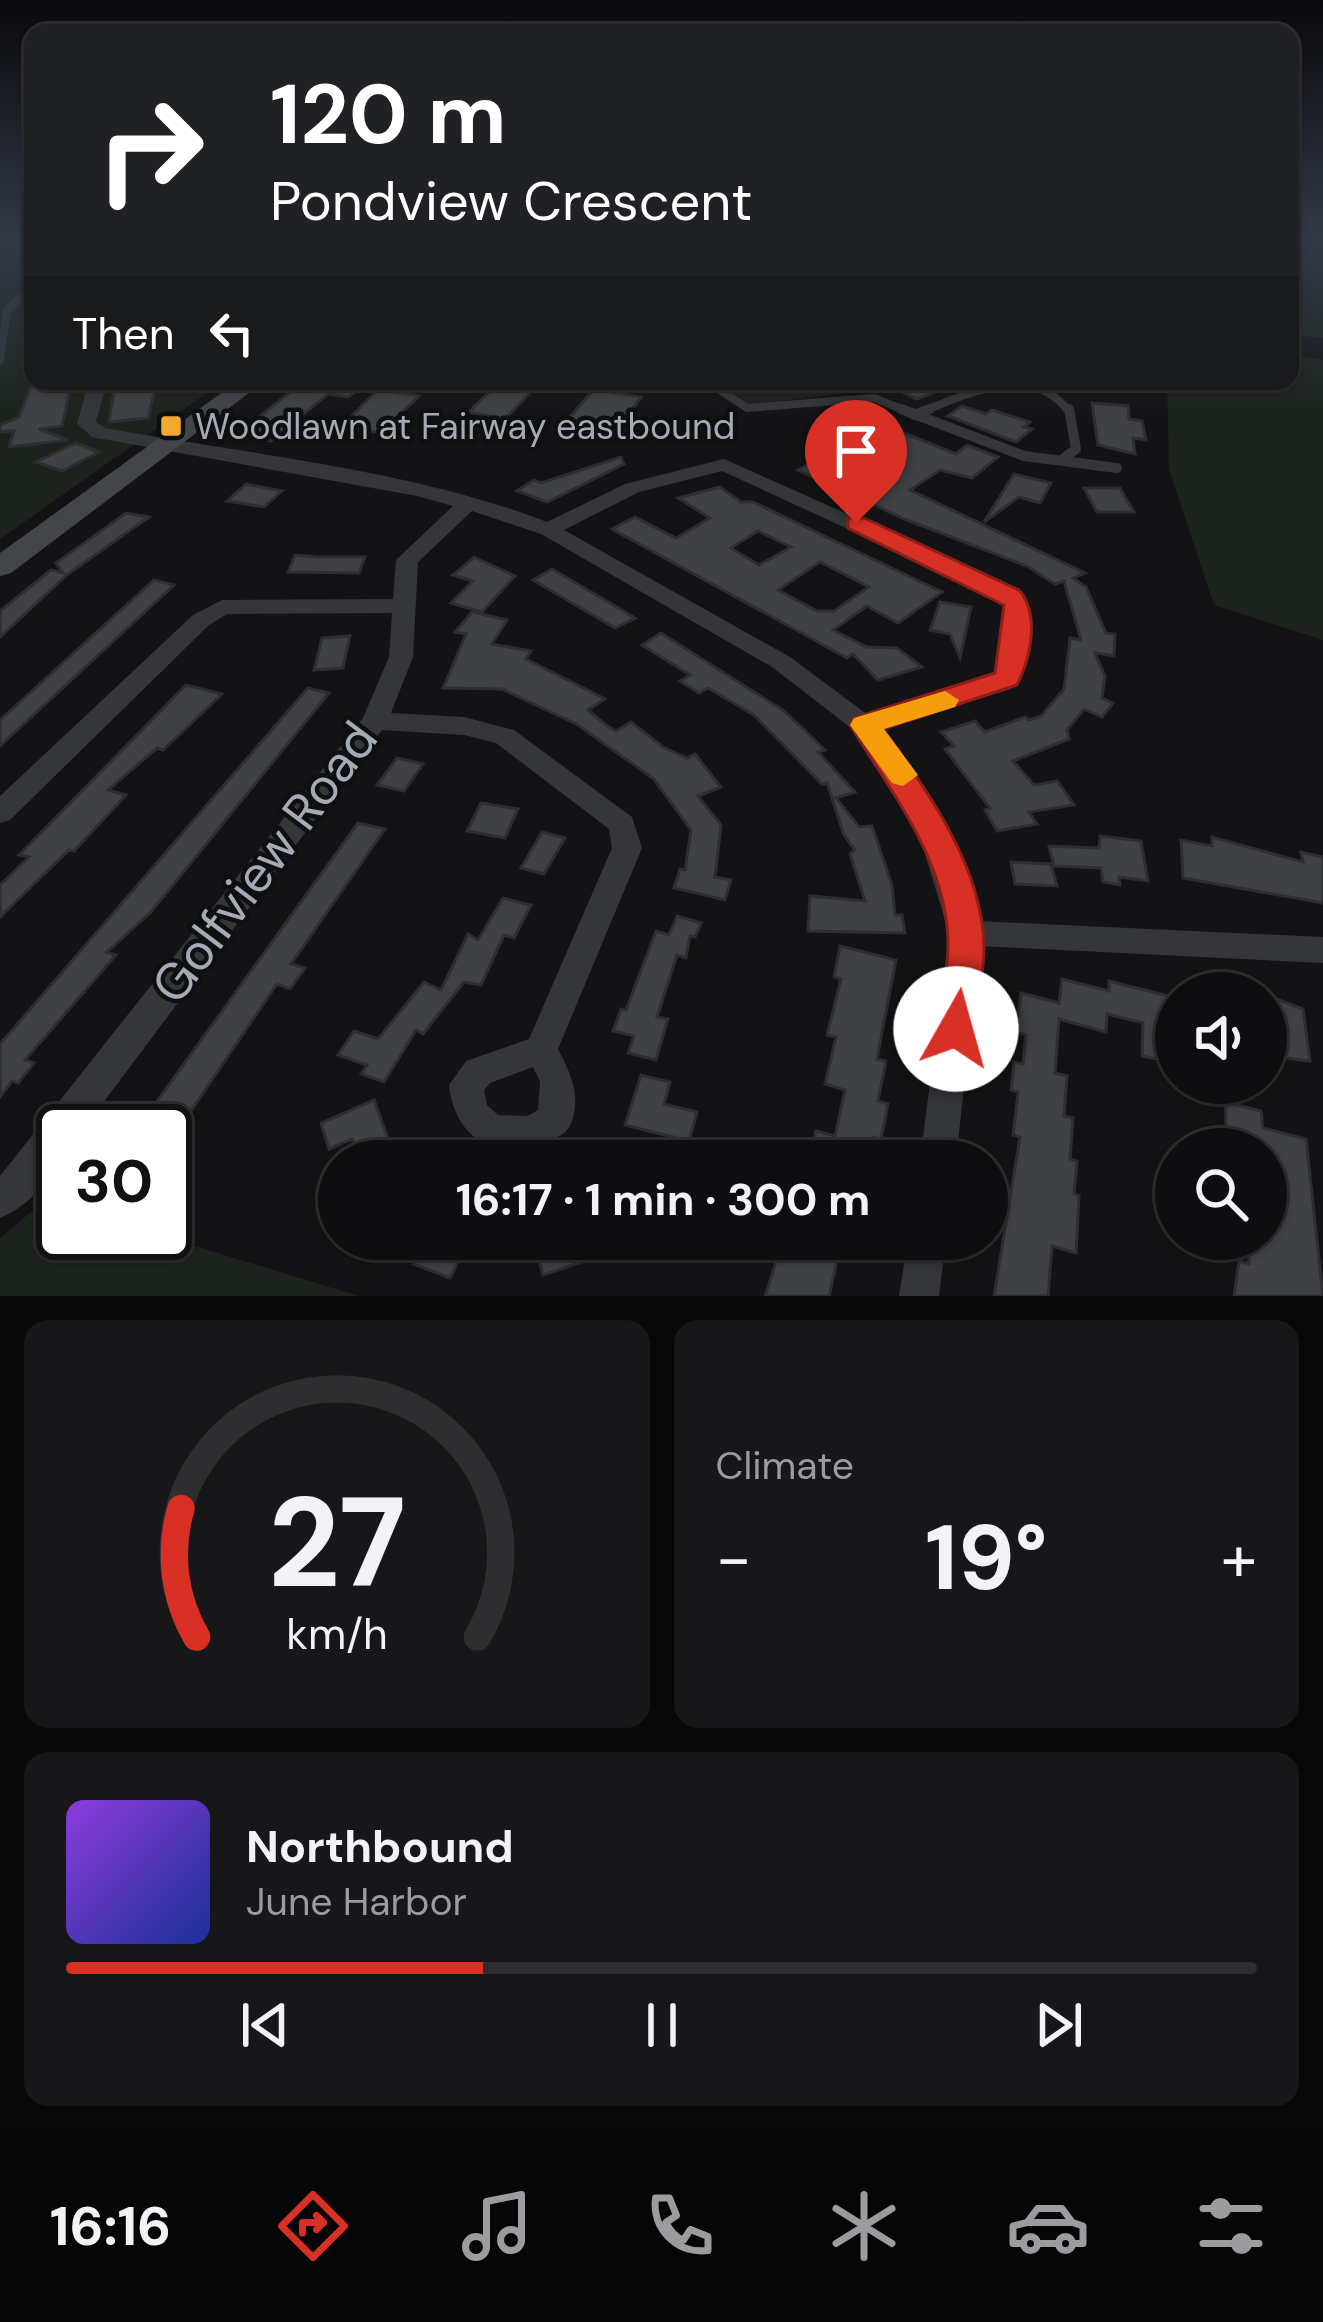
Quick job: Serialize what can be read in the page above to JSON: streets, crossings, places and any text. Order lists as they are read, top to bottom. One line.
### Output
{"streets":{"street":["Golfview Road"]},"places":{"transit":["Woodlawn at Fairway eastbound"]},"page":{"turn":["120 m","Pondview Crescent"],"then":"Then","limit":"30","trip":"16:17 · 1 min · 300 m","tile":"Climate","heat":["−","19°","+"],"song":["Northbound","June Harbor"],"tabs":"16:16","gauge":["27","km/h"]}}
